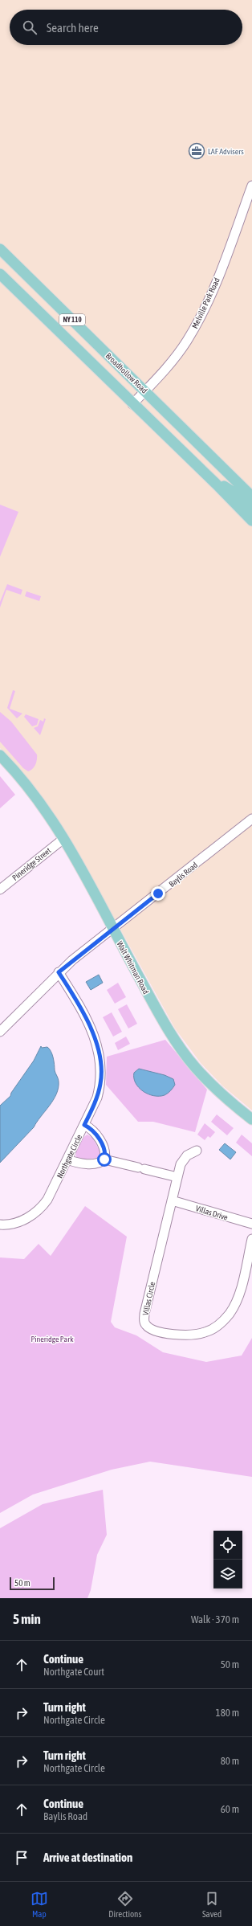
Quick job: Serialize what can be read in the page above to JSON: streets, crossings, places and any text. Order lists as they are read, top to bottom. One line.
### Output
{"streets":{"main road":["NY 110","Broadhollow Road","Walt Whitman Road"],"street":["Melville Park Road","Pineridge Street","Baylis Road","Northgate Circle","Villas Drive","Villas Circle"]},"crossings":[["Melville Park Road","NY 110"],["Melville Park Road","Broadhollow Road"],["Pineridge Street","Walt Whitman Road"],["Baylis Road","Walt Whitman Road"],["Villas Drive","Villas Circle"]],"parks":["Pineridge Park"],"places":{"office":["LAF Advisers"]},"scale_bar":"50 m","page":{"search":"Search here","scale":"50 m","heading":["5 min","Walk · 370 m"],"list":[["Continue","Northgate Court","50 m"],["Turn right","Northgate Circle","180 m"],["Turn right","Northgate Circle","80 m"],["Continue","Baylis Road","60 m"],"Arrive at destination"],"nav":["Map","Directions","Saved"]}}
